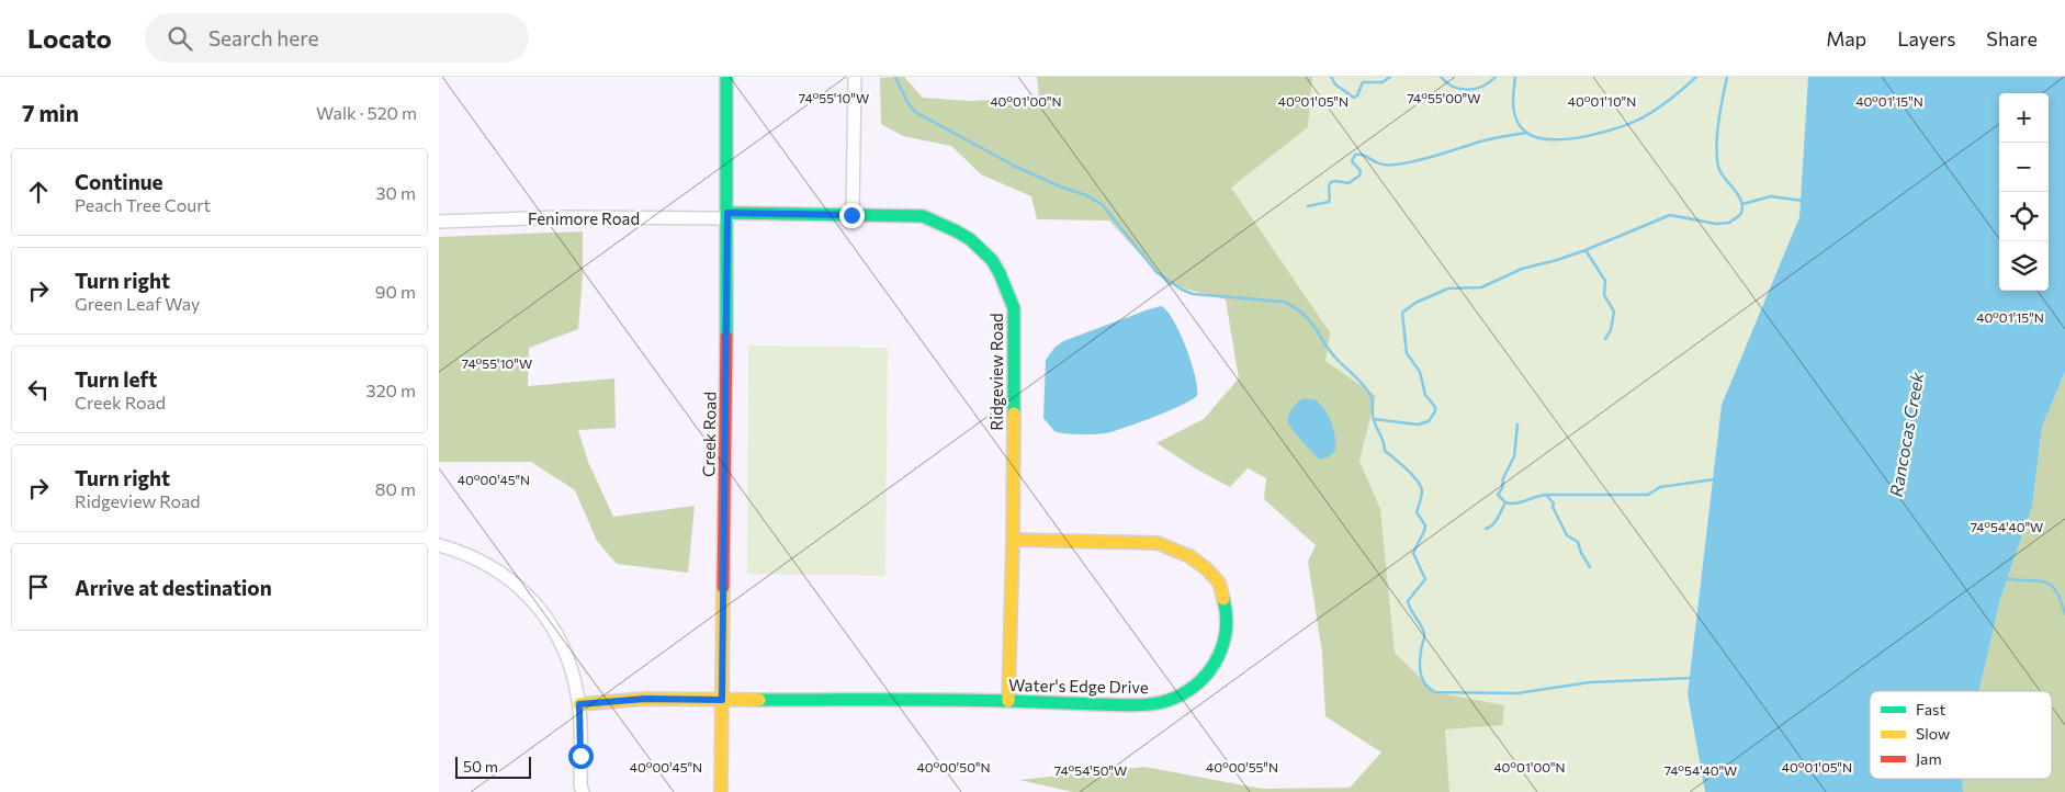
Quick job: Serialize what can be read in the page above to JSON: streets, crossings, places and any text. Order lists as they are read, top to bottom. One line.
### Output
{"streets":{"street":["Fenimore Road","Ridgeview Road","Creek Road","Water's Edge Drive"]},"crossings":[["Fenimore Road","Ridgeview Road"],["Fenimore Road","Creek Road"],["Ridgeview Road","Creek Road"],["Ridgeview Road","Water's Edge Drive"],["Creek Road","Water's Edge Drive"]],"water":["Rancocas Creek"],"legend":["Fast","Slow","Jam"],"scale_bar":"50 m","page":{"header":"Locato","search":"Search here","nav":["Map","Layers","Share"],"heading":["7 min","Walk · 520 m"],"map_buttons":["+","−"],"list":[["Continue","Peach Tree Court","30 m"],["Turn right","Green Leaf Way","90 m"],["Turn left","Creek Road","320 m"],["Turn right","Ridgeview Road","80 m"],"Arrive at destination"],"scale":"50 m"},"coordinates":["74°55'10\"W","74°55'00\"W","40°01'00\"N","40°01'05\"N","40°01'10\"N","40°01'15\"N","40°00'45\"N","74°54'40\"W","40°00'50\"N","40°00'55\"N","74°54'50\"W"]}
